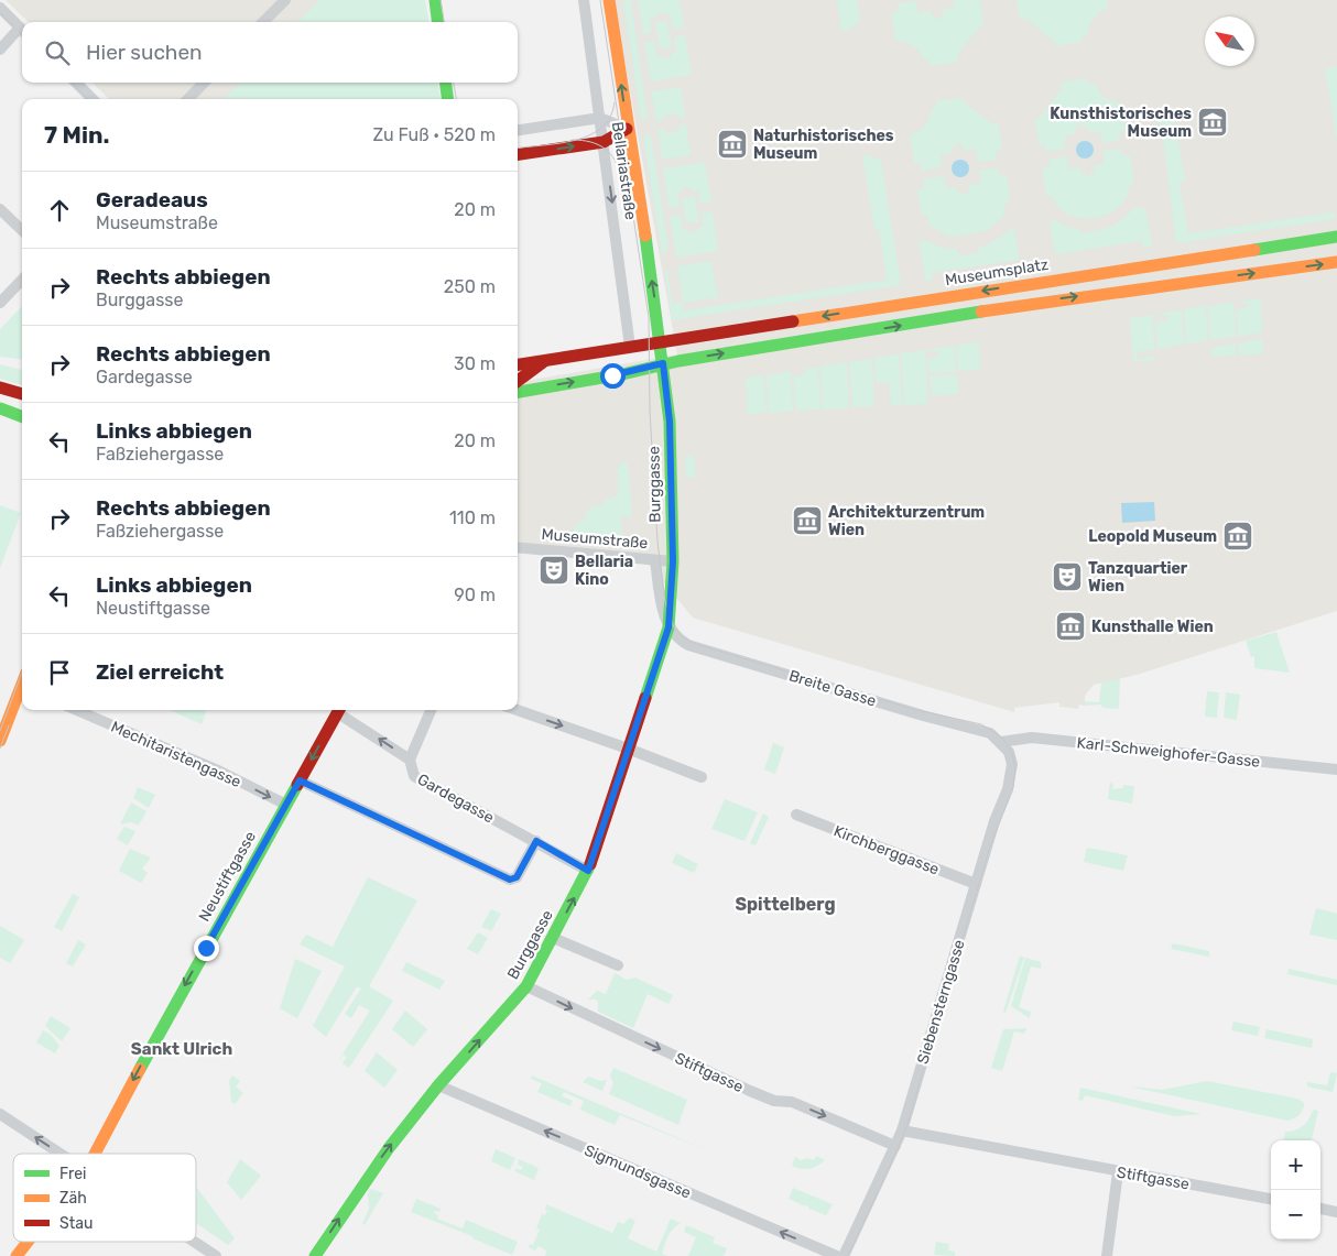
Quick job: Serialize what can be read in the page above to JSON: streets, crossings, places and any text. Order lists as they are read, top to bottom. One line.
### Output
{"streets":{"main road":["Bellariastraße","Museumsplatz","Burggasse","Neustiftgasse"],"street":["Museumstraße","Breite Gasse","Karl-Schweighofer-Gasse","Mechitaristengasse","Gardegasse","Kirchberggasse","Siebensterngasse","Stiftgasse","Sigmundsgasse"]},"crossings":[["Bellariastraße","Museumsplatz"],["Bellariastraße","Burggasse"],["Museumsplatz","Burggasse"],["Burggasse","Museumstraße"],["Burggasse","Breite Gasse"],["Burggasse","Gardegasse"],["Burggasse","Stiftgasse"],["Burggasse","Sigmundsgasse"],["Breite Gasse","Karl-Schweighofer-Gasse"],["Breite Gasse","Siebensterngasse"],["Karl-Schweighofer-Gasse","Siebensterngasse"],["Mechitaristengasse","Neustiftgasse"],["Kirchberggasse","Siebensterngasse"],["Siebensterngasse","Stiftgasse"]],"one_way":["Burggasse","Mechitaristengasse","Neustiftgasse","Stiftgasse","Sigmundsgasse"],"districts":["Spittelberg","Sankt Ulrich"],"places":{"museum":["Kunsthistorisches Museum","Naturhistorisches Museum","Architekturzentrum Wien","Leopold Museum","Kunsthalle Wien"],"theatre":["Bellaria Kino","Tanzquartier Wien"]},"legend":["Frei","Zäh","Stau"],"north":"top left","page":{"search":"Hier suchen","heading":["7 Min.","Zu Fuß · 520 m"],"list":[["Geradeaus","Museumstraße","20 m"],["Rechts abbiegen","Burggasse","250 m"],["Rechts abbiegen","Gardegasse","30 m"],["Links abbiegen","Faßziehergasse","20 m"],["Rechts abbiegen","Faßziehergasse","110 m"],["Links abbiegen","Neustiftgasse","90 m"],"Ziel erreicht"],"map_buttons":["+","−"]}}
